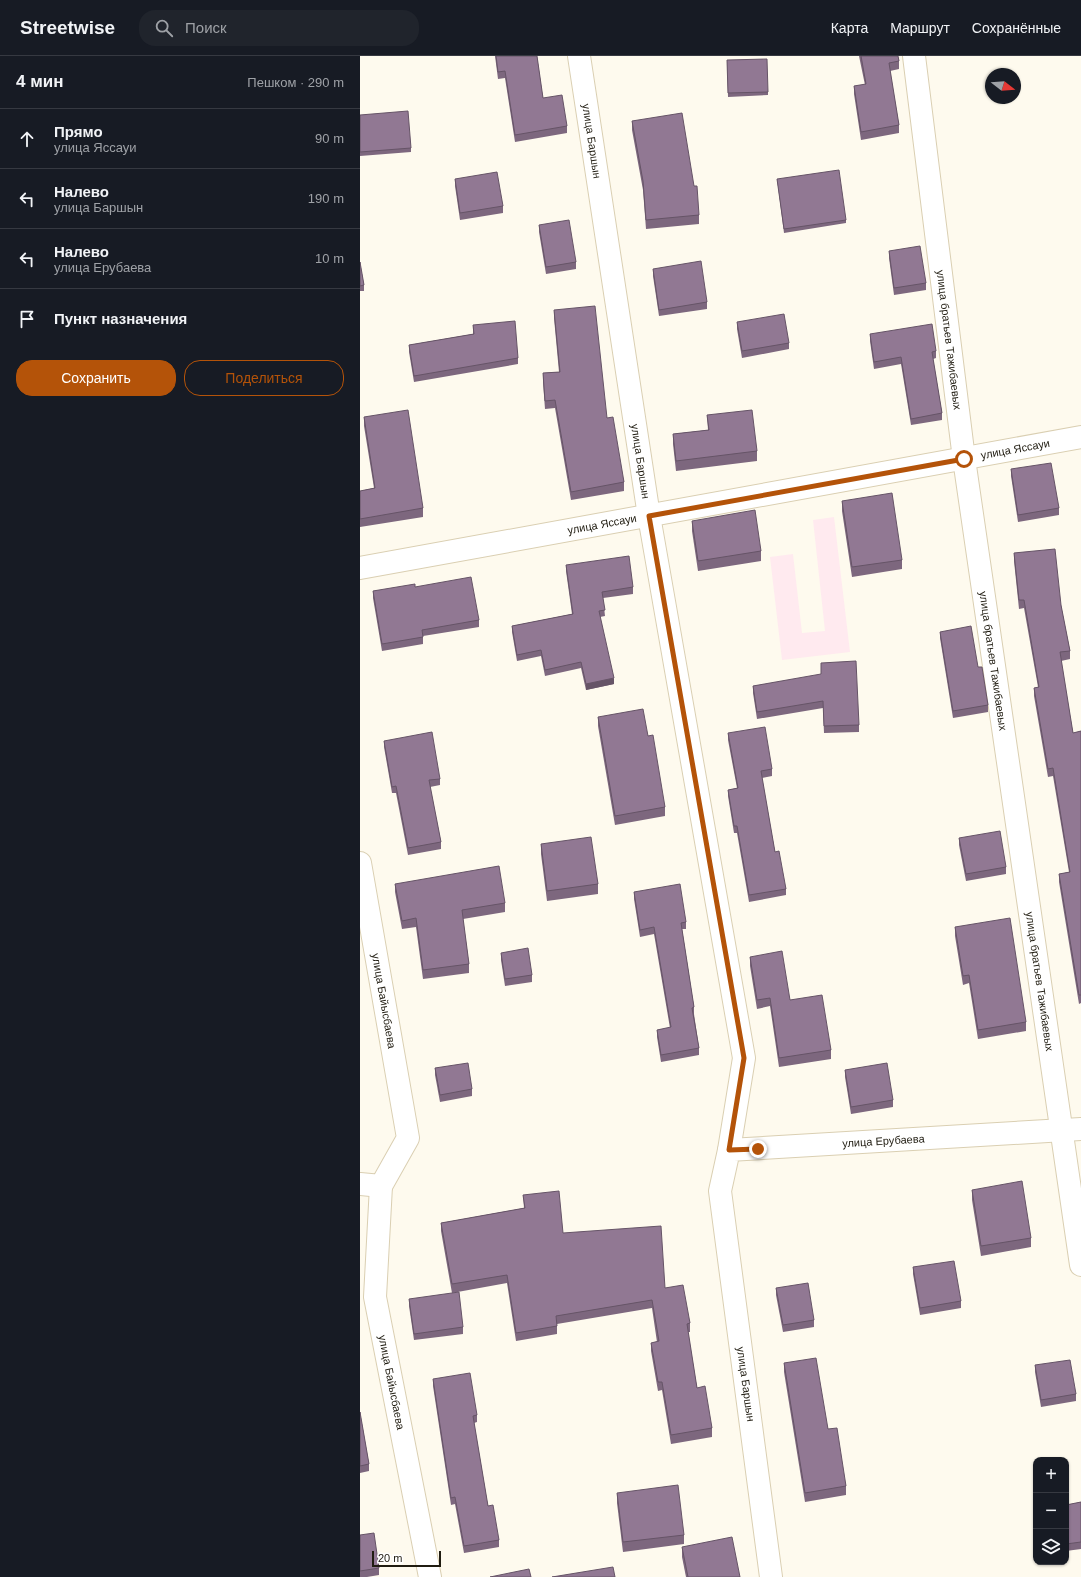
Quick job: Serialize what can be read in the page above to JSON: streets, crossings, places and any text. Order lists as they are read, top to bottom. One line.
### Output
{"streets":{"street":["улица Баршын","улица братьев Тажибаевых","улица Яссауи","улица Байысбаева","улица Ерубаева"]},"crossings":[["улица Баршын","улица Яссауи"],["улица Баршын","улица Ерубаева"],["улица братьев Тажибаевых","улица Яссауи"],["улица братьев Тажибаевых","улица Ерубаева"]],"scale_bar":"20 m","north":"right","page":{"header":"Streetwise","search":"Поиск","nav":["Карта","Маршрут","Сохранённые"],"heading":["4 мин","Пешком · 290 m"],"list":[["Прямо","улица Яссауи","90 m"],["Налево","улица Баршын","190 m"],["Налево","улица Ерубаева","10 m"],"Пункт назначения"],"buttons":["Сохранить","Поделиться"],"map_buttons":["+","−"],"scale":"20 m"}}
